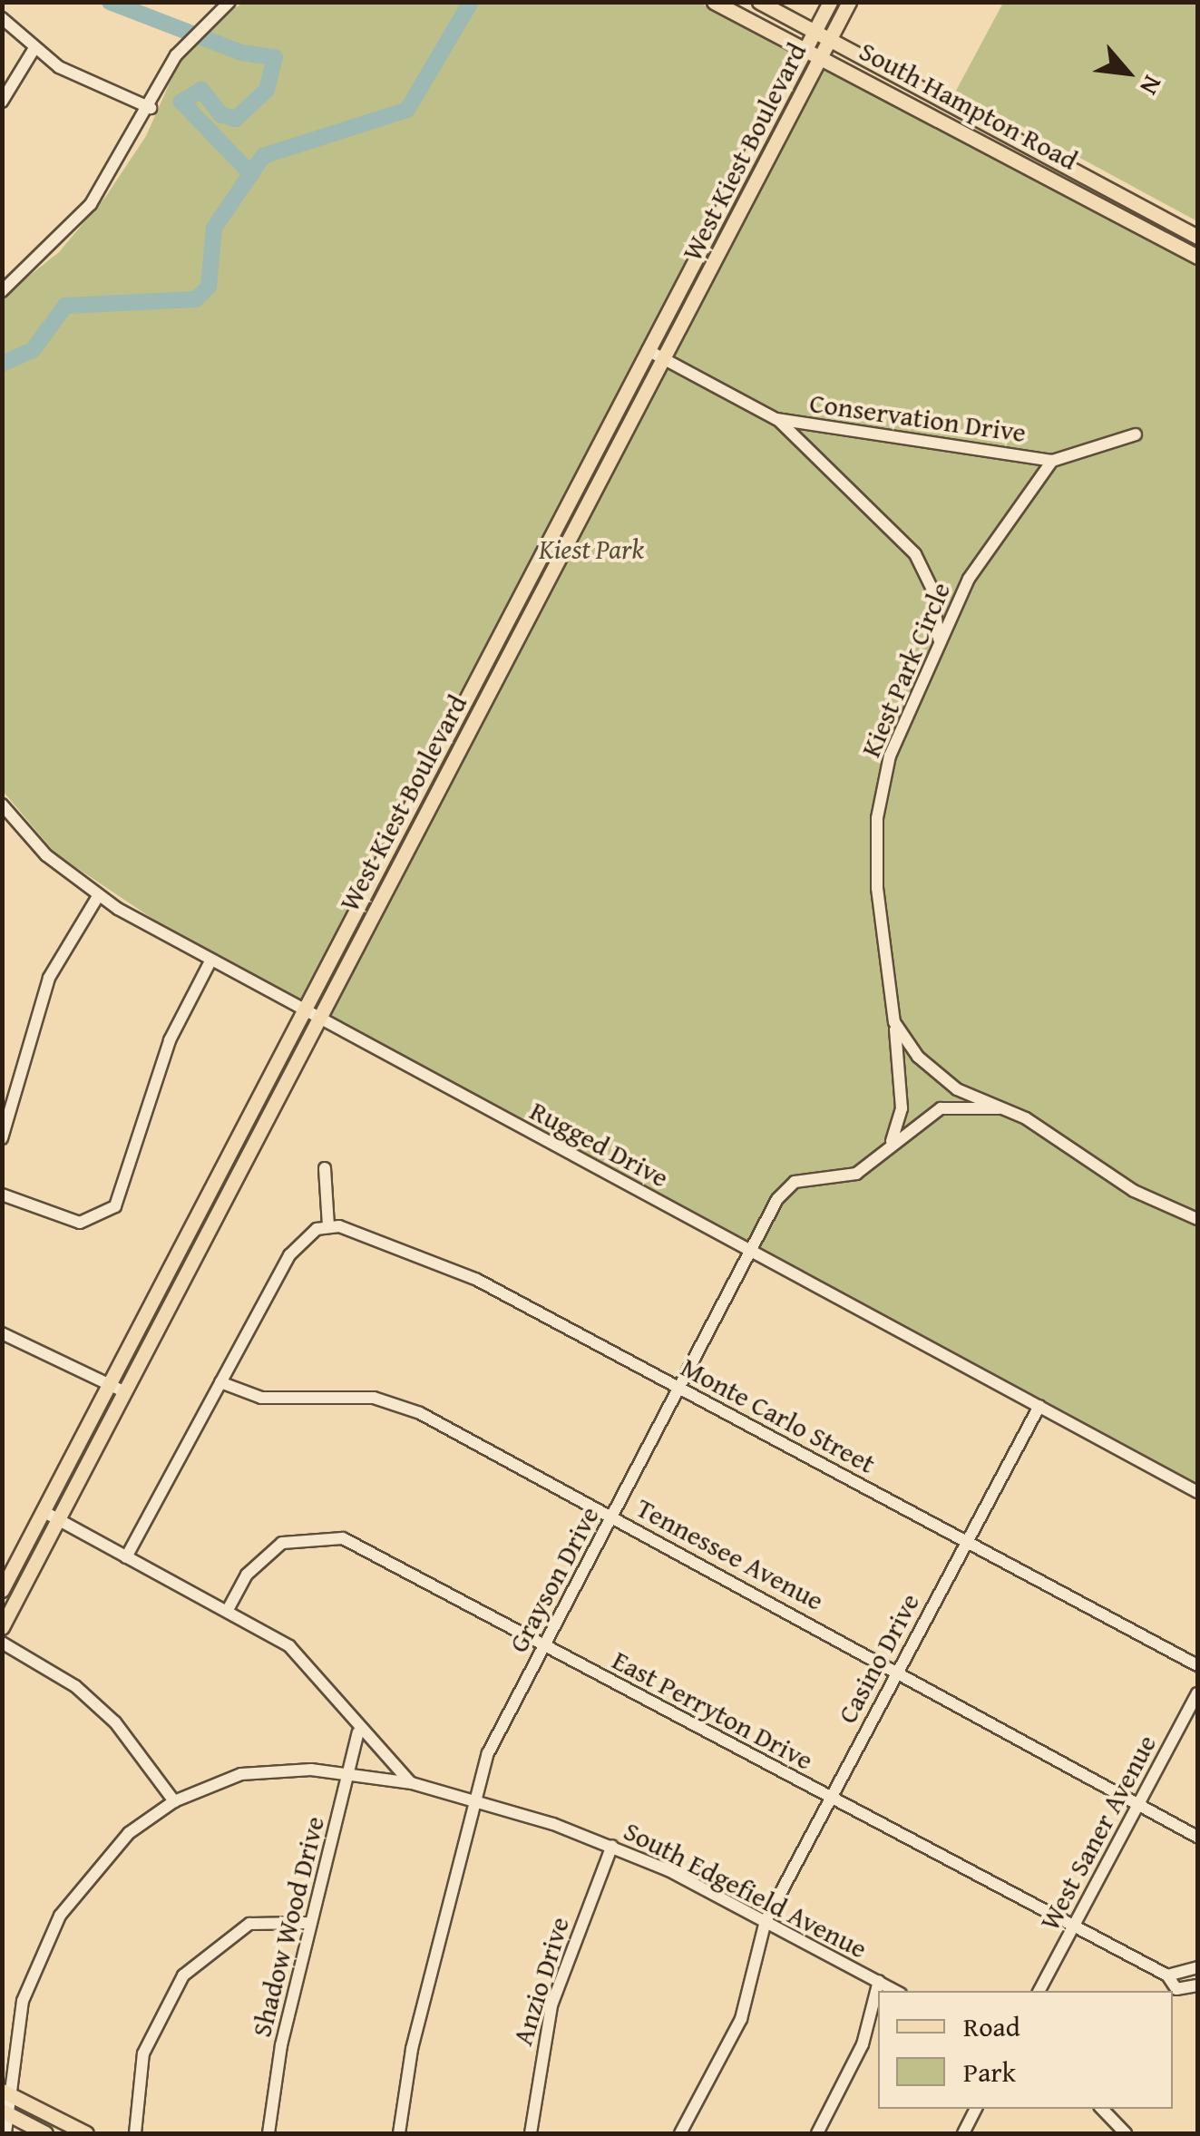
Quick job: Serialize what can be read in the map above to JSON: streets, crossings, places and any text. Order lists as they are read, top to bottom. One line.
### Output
{"streets":{"main road":["South Hampton Road","West Kiest Boulevard"],"street":["Conservation Drive","Kiest Park Circle","Rugged Drive","Monte Carlo Street","Tennessee Avenue","Grayson Drive","Casino Drive","East Perryton Drive","West Saner Avenue","South Edgefield Avenue","Shadow Wood Drive","Anzio Drive"]},"crossings":[["South Hampton Road","West Kiest Boulevard"],["West Kiest Boulevard","Conservation Drive"],["West Kiest Boulevard","Rugged Drive"],["West Kiest Boulevard","South Edgefield Avenue"],["Conservation Drive","Kiest Park Circle"],["Rugged Drive","Grayson Drive"],["Rugged Drive","Casino Drive"],["Monte Carlo Street","Grayson Drive"],["Monte Carlo Street","Casino Drive"],["Tennessee Avenue","Grayson Drive"],["Tennessee Avenue","Casino Drive"],["Tennessee Avenue","West Saner Avenue"],["Grayson Drive","East Perryton Drive"],["Grayson Drive","South Edgefield Avenue"],["Casino Drive","East Perryton Drive"],["Casino Drive","South Edgefield Avenue"],["East Perryton Drive","West Saner Avenue"],["East Perryton Drive","South Edgefield Avenue"],["South Edgefield Avenue","Shadow Wood Drive"],["South Edgefield Avenue","Anzio Drive"]],"parks":["Kiest Park"],"legend":["Road","Park"],"north":"bottom right"}
